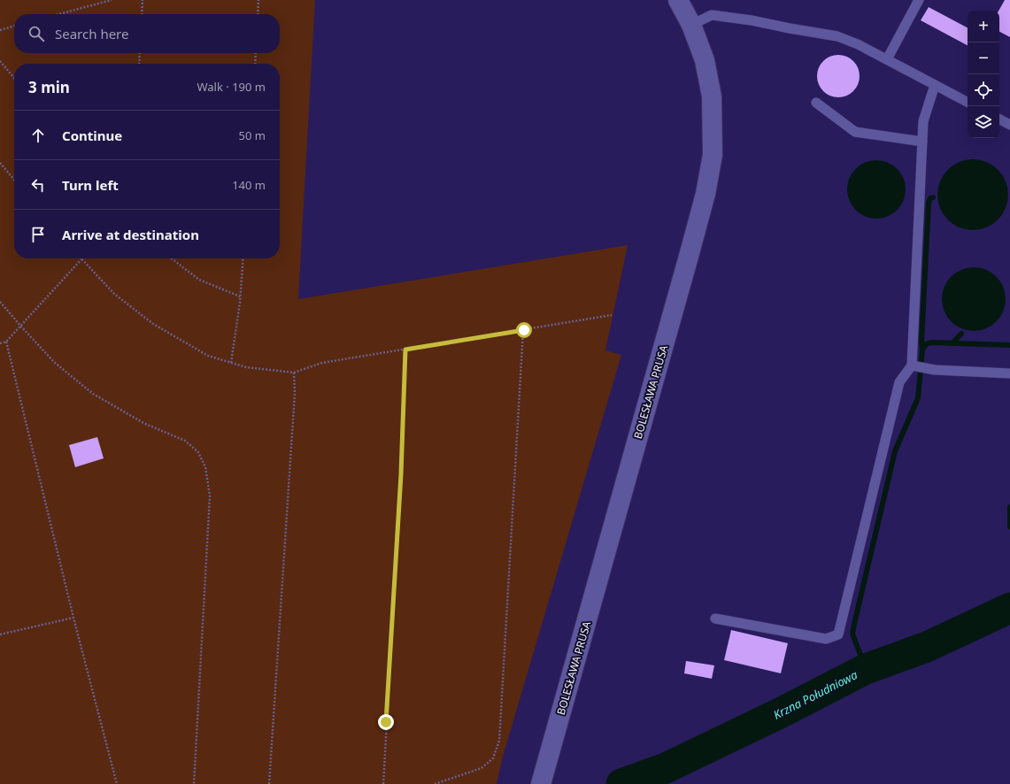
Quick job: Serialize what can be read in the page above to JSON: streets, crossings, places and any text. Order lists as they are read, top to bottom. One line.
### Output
{"streets":{"street":["BOLESŁAWA PRUSA"]},"water":["Krzna Południowa"],"page":{"map_buttons":["+","−"],"search":"Search here","heading":["3 min","Walk · 190 m"],"list":[["Continue","50 m"],["Turn left","140 m"],"Arrive at destination"]}}
